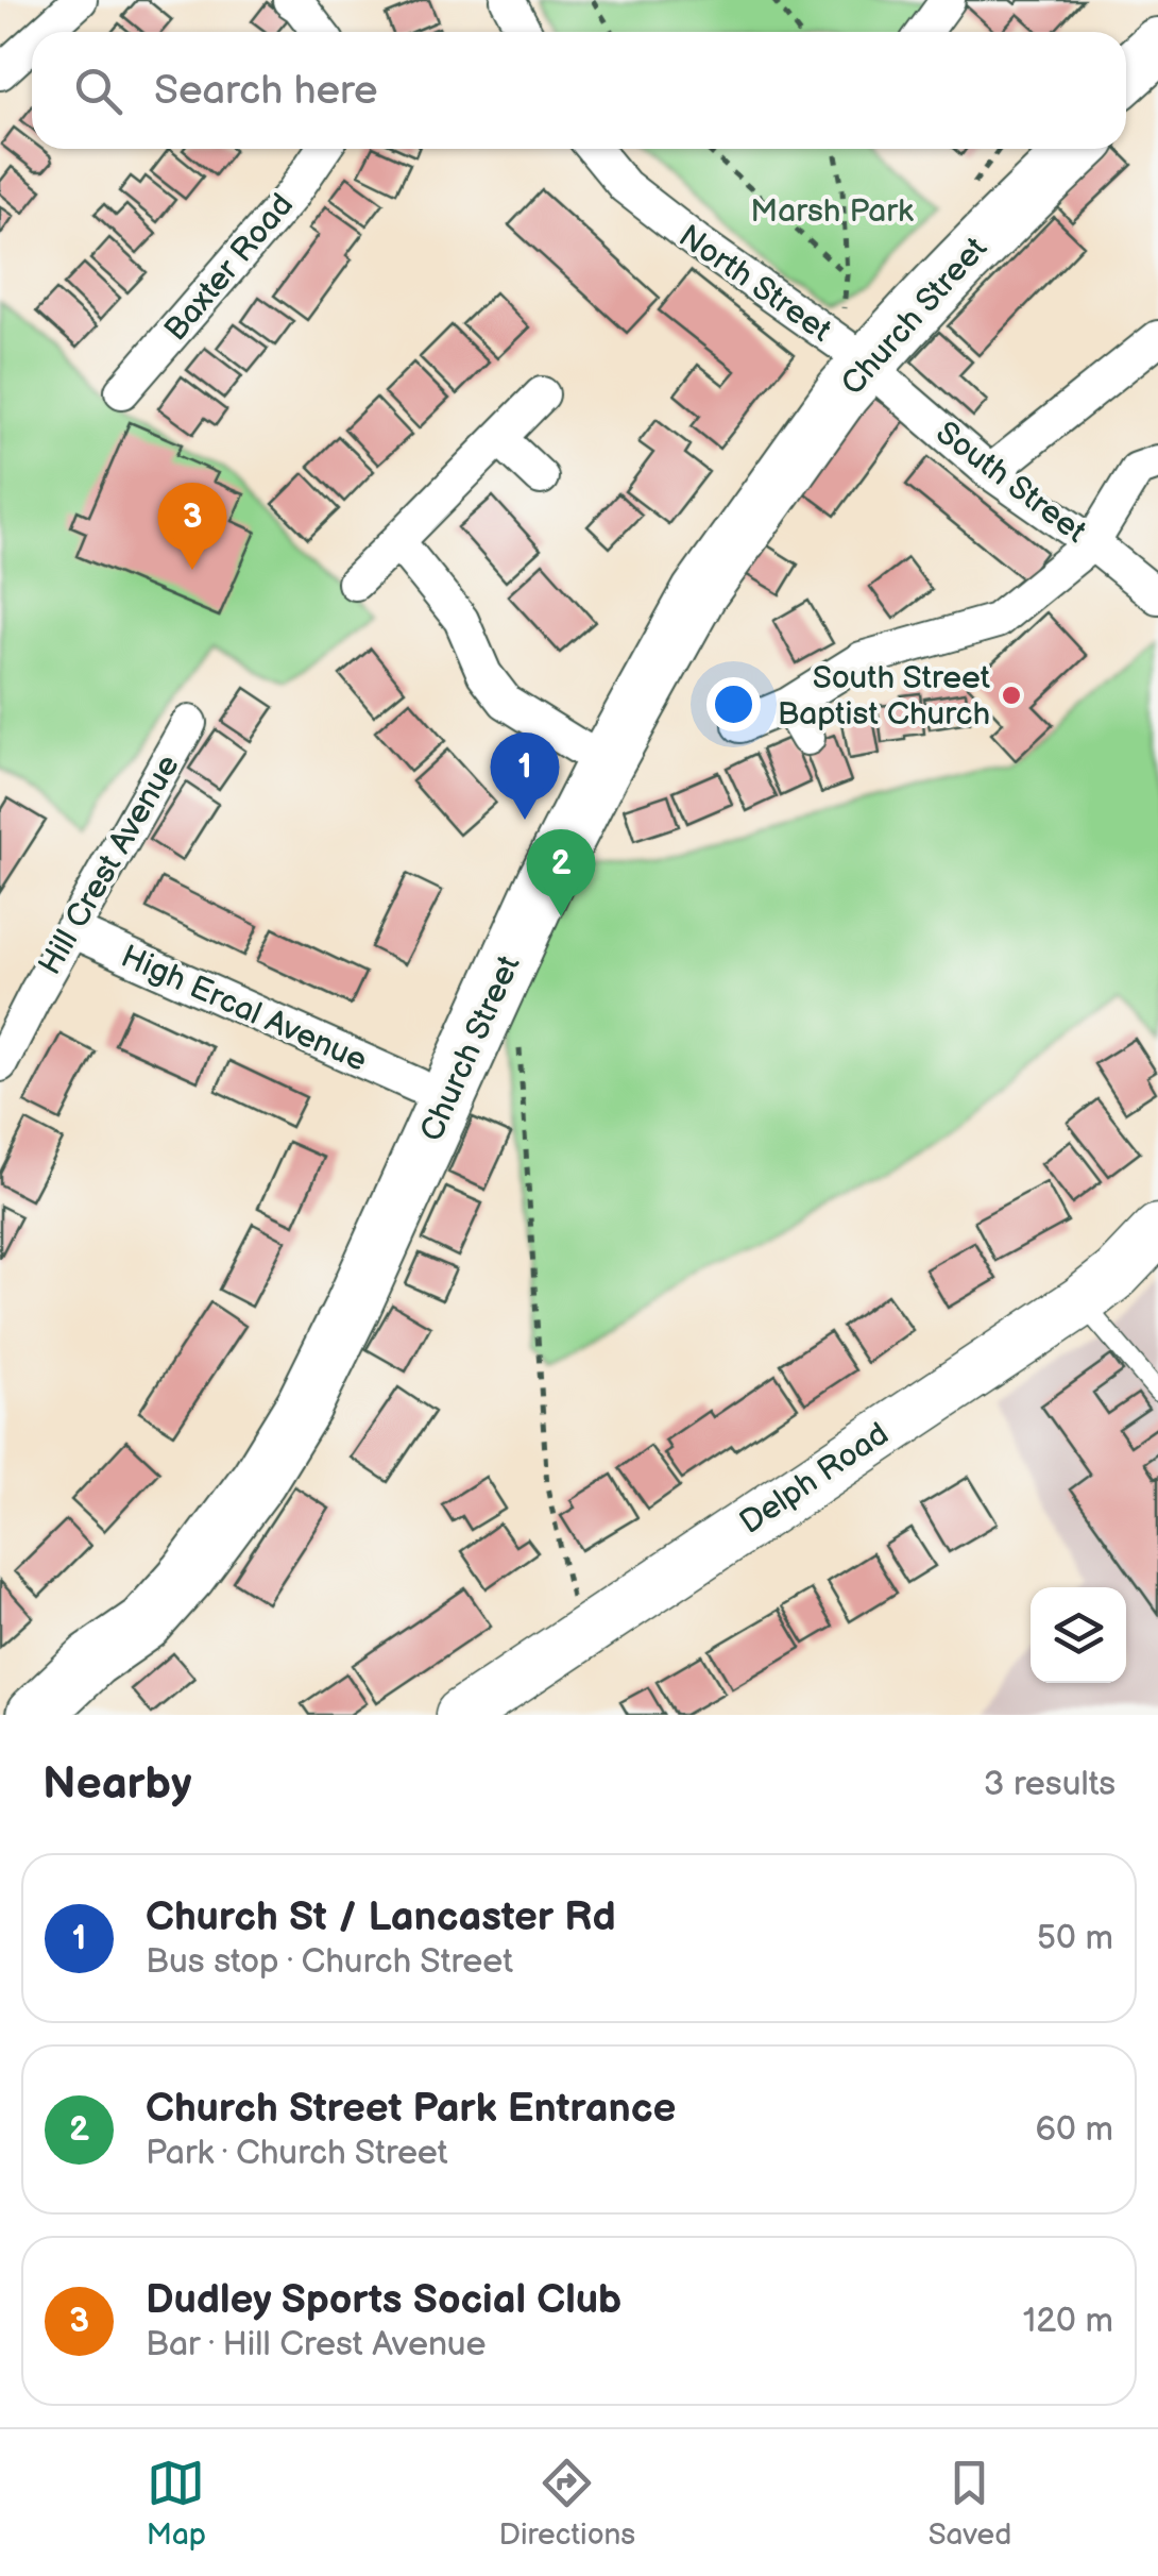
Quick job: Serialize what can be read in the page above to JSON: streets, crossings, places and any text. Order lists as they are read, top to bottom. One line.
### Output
{"streets":{"main road":["Church Street","Delph Road"],"street":["Baxter Road","North Street","South Street","Hill Crest Avenue","High Ercal Avenue"]},"crossings":[["North Street","Church Street"],["North Street","South Street"],["Church Street","South Street"],["Church Street","High Ercal Avenue"],["Hill Crest Avenue","High Ercal Avenue"]],"parks":["Marsh Park"],"places":["South Street Baptist Church"],"page":{"search":"Search here","pins":["3","1","2"],"heading":["Nearby","3 results"],"list":[{"mark":"1","name":"Church St / Lancaster Rd","note":"Bus stop · Church Street","value":"50 m"},{"mark":"2","name":"Church Street Park Entrance","note":"Park · Church Street","value":"60 m"},{"mark":"3","name":"Dudley Sports Social Club","note":"Bar · Hill Crest Avenue","value":"120 m"}],"nav":["Map","Directions","Saved"]}}
